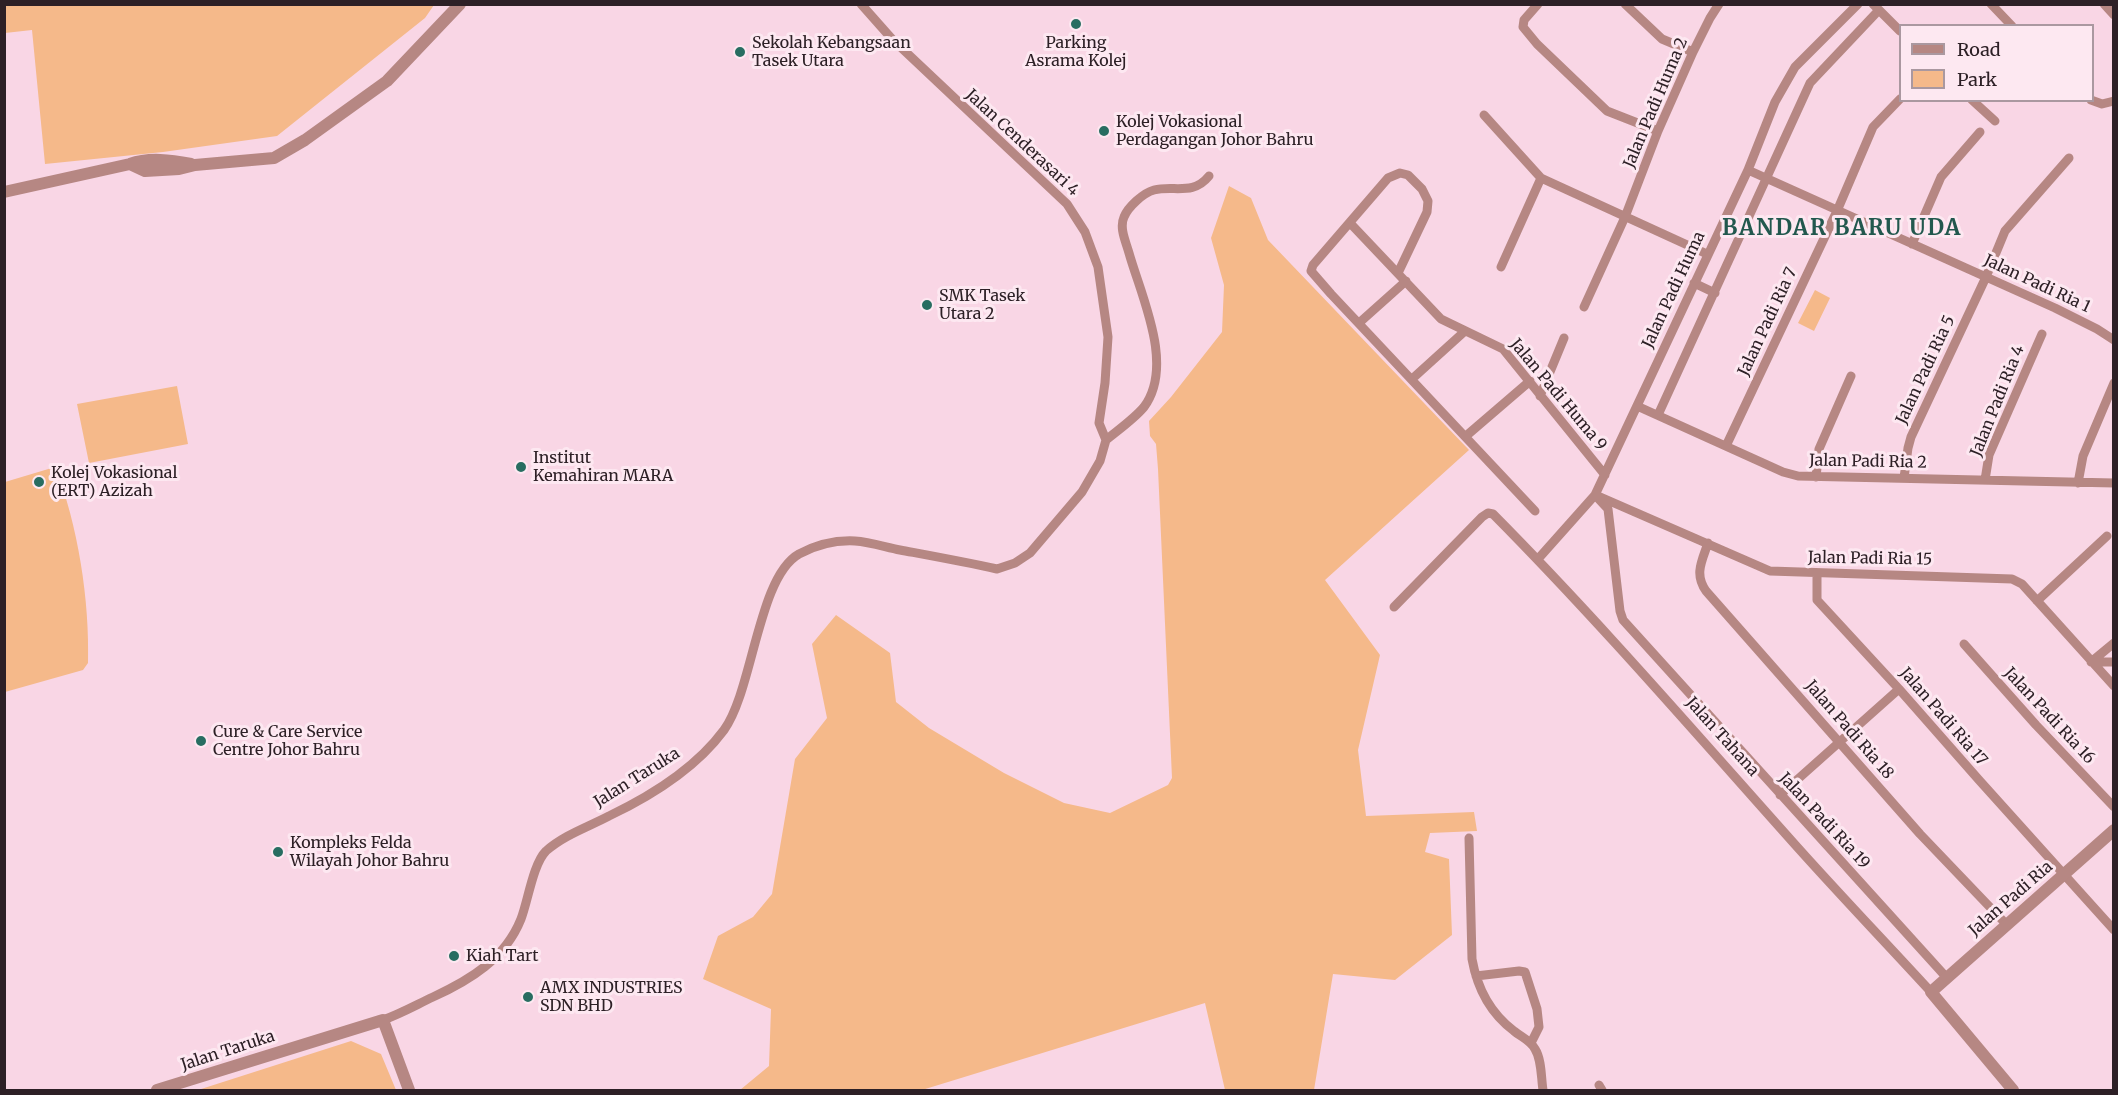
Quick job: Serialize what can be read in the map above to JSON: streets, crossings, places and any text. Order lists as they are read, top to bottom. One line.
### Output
{"streets":{"street":["Jalan Padi Huma 2","Jalan Cenderasari 4","Jalan Padi Ria 1","Jalan Padi Huma","Jalan Padi Ria 7","Jalan Padi Ria 5","Jalan Padi Huma 9","Jalan Padi Ria 4","Jalan Padi Ria 2","Jalan Padi Ria 15","Jalan Padi Ria 16","Jalan Padi Ria 17","Jalan Padi Ria 18","Jalan Tahana","Jalan Taruka","Jalan Padi Ria 19","Jalan Padi Ria"]},"crossings":[["Jalan Cenderasari 4","Jalan Taruka"],["Jalan Padi Ria 1","Jalan Padi Huma"],["Jalan Padi Ria 1","Jalan Padi Ria 7"],["Jalan Padi Ria 1","Jalan Padi Ria 5"],["Jalan Padi Huma","Jalan Padi Huma 9"],["Jalan Padi Huma","Jalan Padi Ria 2"],["Jalan Padi Huma","Jalan Padi Ria 15"],["Jalan Padi Huma","Jalan Tahana"],["Jalan Padi Huma","Jalan Padi Ria 19"],["Jalan Padi Ria 7","Jalan Padi Ria 2"],["Jalan Padi Ria 5","Jalan Padi Ria 2"],["Jalan Padi Ria 4","Jalan Padi Ria 2"],["Jalan Padi Ria 15","Jalan Padi Ria 17"],["Jalan Padi Ria 15","Jalan Padi Ria 18"],["Jalan Padi Ria 15","Jalan Padi Ria 19"],["Jalan Padi Ria 17","Jalan Padi Ria"],["Jalan Padi Ria 18","Jalan Padi Ria"],["Jalan Tahana","Jalan Padi Ria"],["Jalan Padi Ria 19","Jalan Padi Ria"]],"districts":["BANDAR BARU UDA"],"places":["Parking Asrama Kolej","Sekolah Kebangsaan Tasek Utara","Kolej Vokasional Perdagangan Johor Bahru","SMK Tasek Utara 2","Institut Kemahiran MARA","Kolej Vokasional (ERT) Azizah","Cure & Care Service Centre Johor Bahru","Kompleks Felda Wilayah Johor Bahru","Kiah Tart","AMX INDUSTRIES SDN BHD"],"legend":["Road","Park"]}
